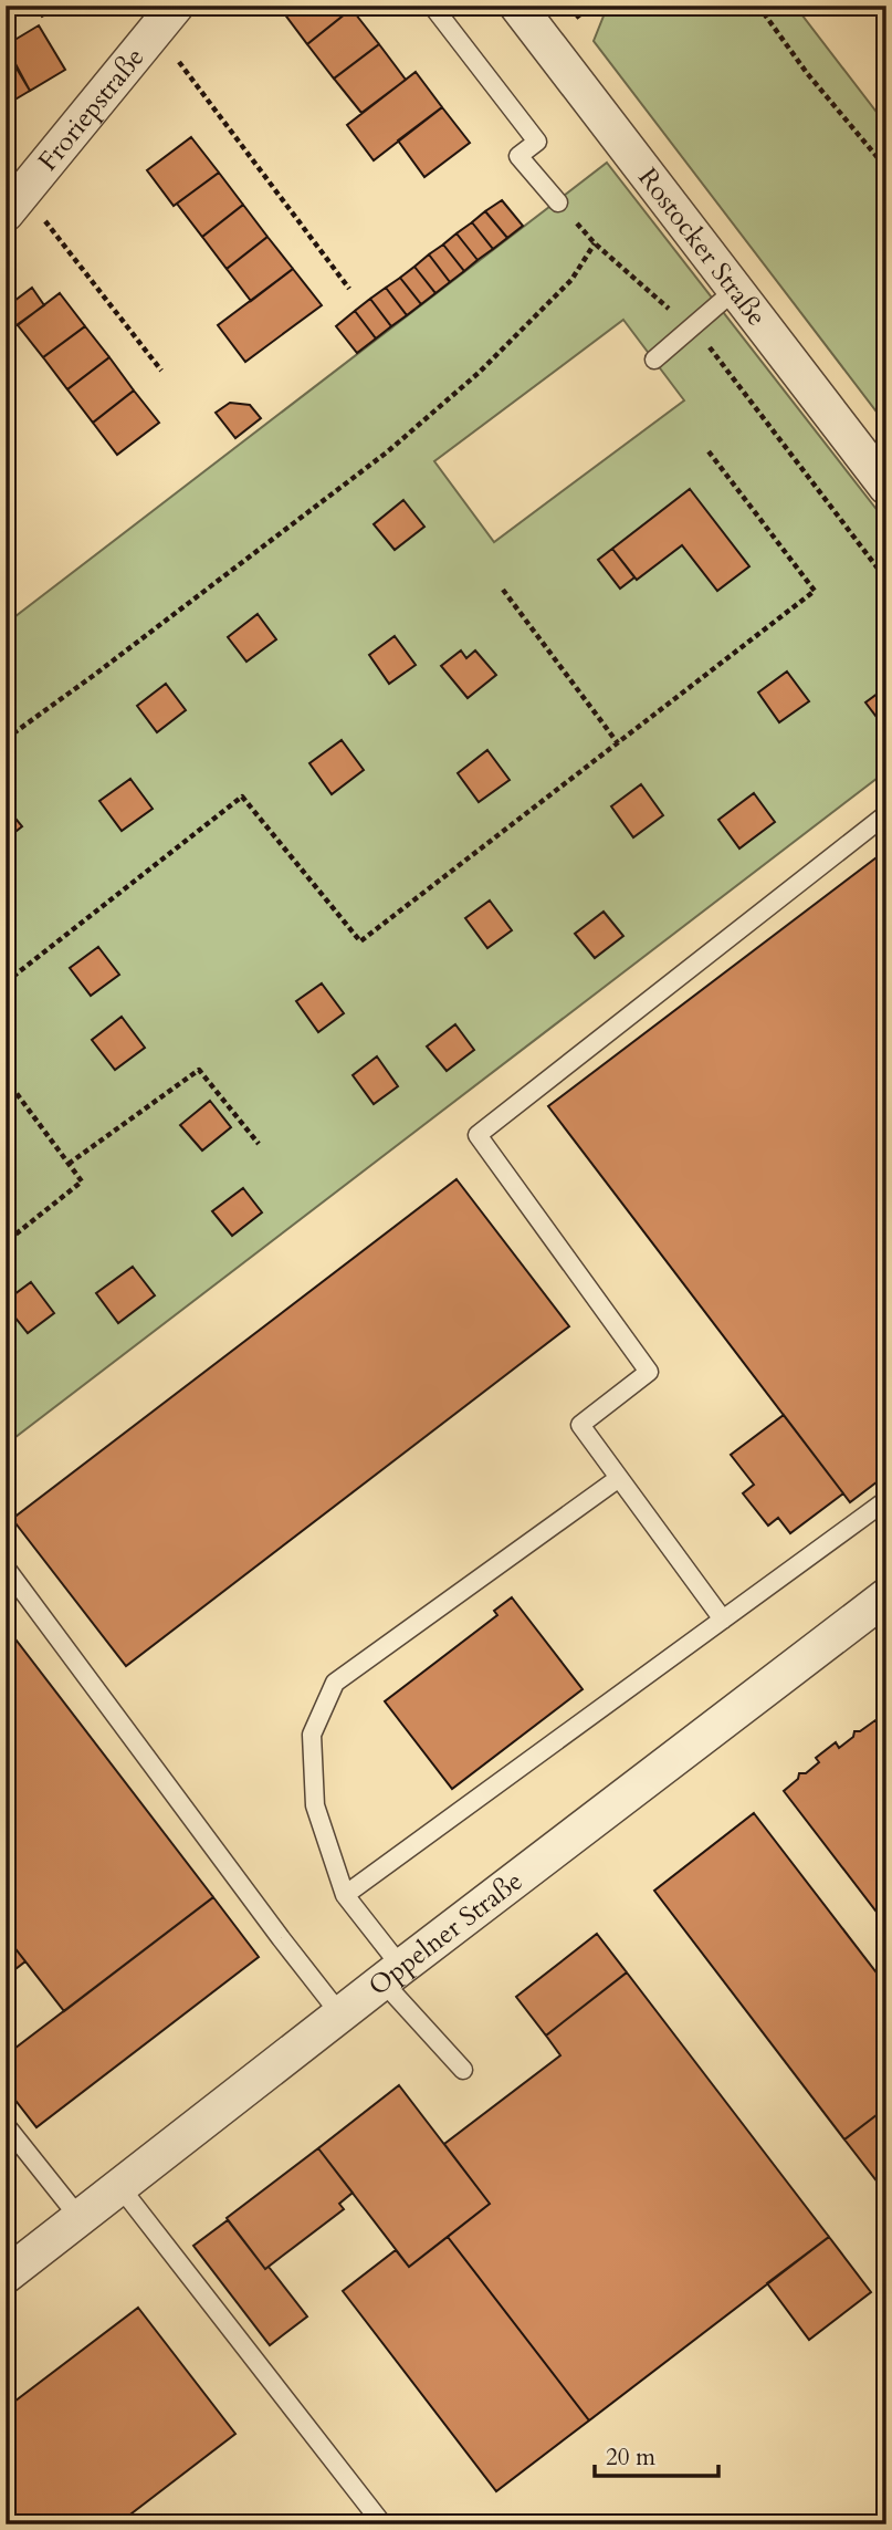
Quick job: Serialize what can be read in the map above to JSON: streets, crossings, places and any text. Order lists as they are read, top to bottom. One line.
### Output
{"streets":{"street":["Froriepstraße","Rostocker Straße","Oppelner Straße"]},"scale_bar":"20 m"}
